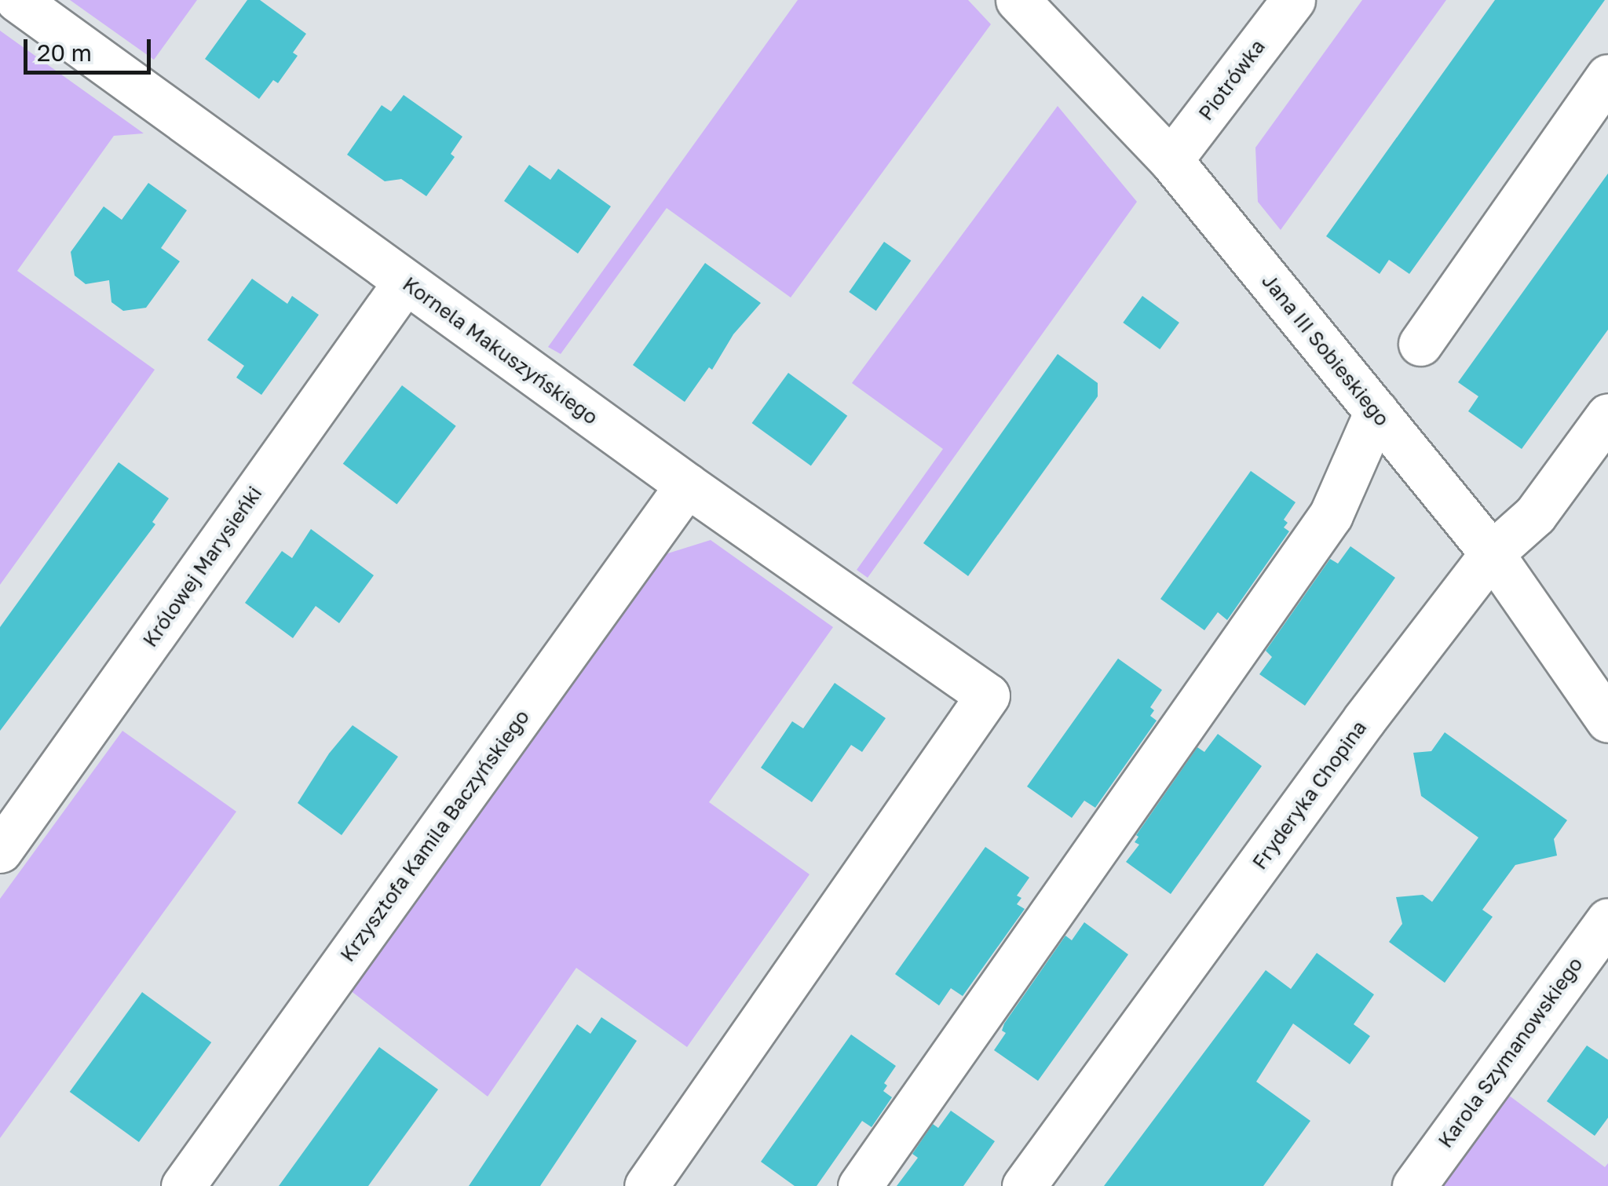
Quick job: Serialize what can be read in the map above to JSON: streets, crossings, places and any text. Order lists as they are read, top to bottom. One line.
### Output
{"streets":{"street":["Piotrówka","Jana III Sobieskiego","Kornela Makuszyńskiego","Królowej Marysieńki","Fryderyka Chopina","Krzysztofa Kamila Baczyńskiego","Karola Szymanowskiego"]},"crossings":[["Piotrówka","Jana III Sobieskiego"],["Jana III Sobieskiego","Fryderyka Chopina"],["Kornela Makuszyńskiego","Królowej Marysieńki"],["Kornela Makuszyńskiego","Krzysztofa Kamila Baczyńskiego"]],"scale_bar":"20 m"}
